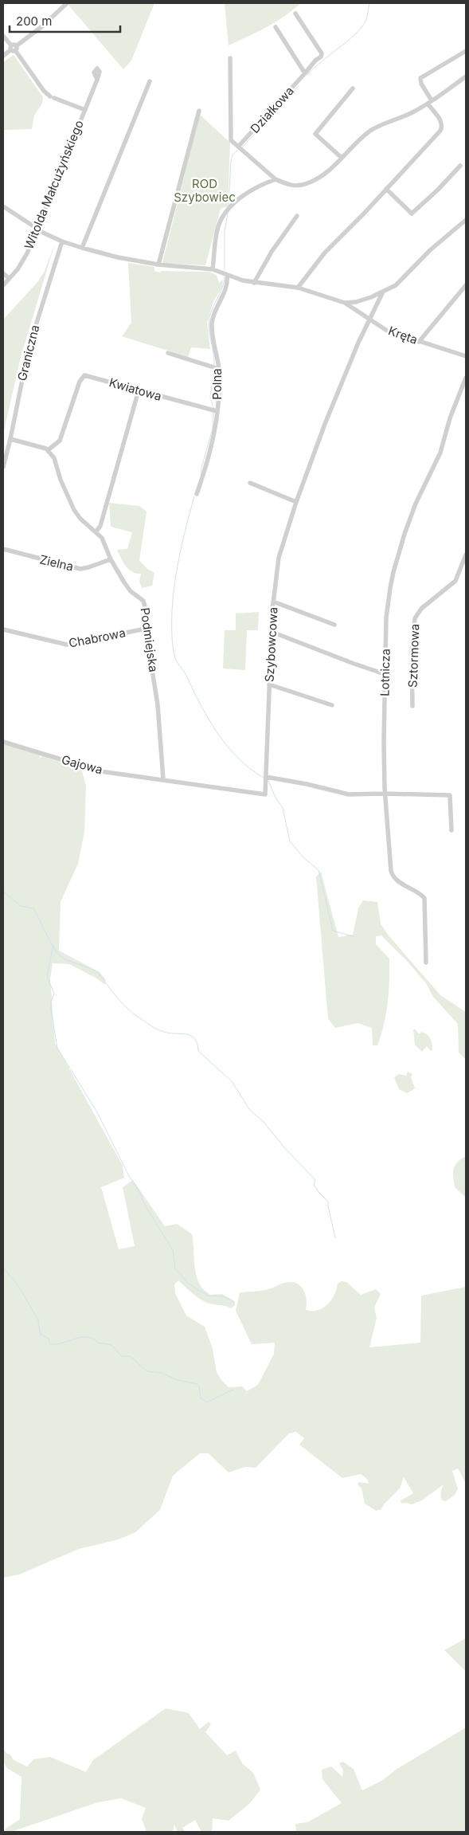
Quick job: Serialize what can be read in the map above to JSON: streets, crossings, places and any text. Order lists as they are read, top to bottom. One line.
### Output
{"streets":{"street":["Działkowa","Witolda Małcużyńskiego","Kręta","Graniczna","Polna","Kwiatowa","Zielna","Chabrowa","Podmiejska","Szybowcowa","Sztormowa","Lotnicza","Gajowa"]},"crossings":[["Kręta","Szybowcowa"],["Polna","Kwiatowa"],["Kwiatowa","Podmiejska"],["Zielna","Podmiejska"],["Chabrowa","Podmiejska"],["Podmiejska","Szybowcowa"],["Podmiejska","Gajowa"],["Szybowcowa","Gajowa"]],"parks":["ROD Szybowiec"],"scale_bar":"200 m"}
